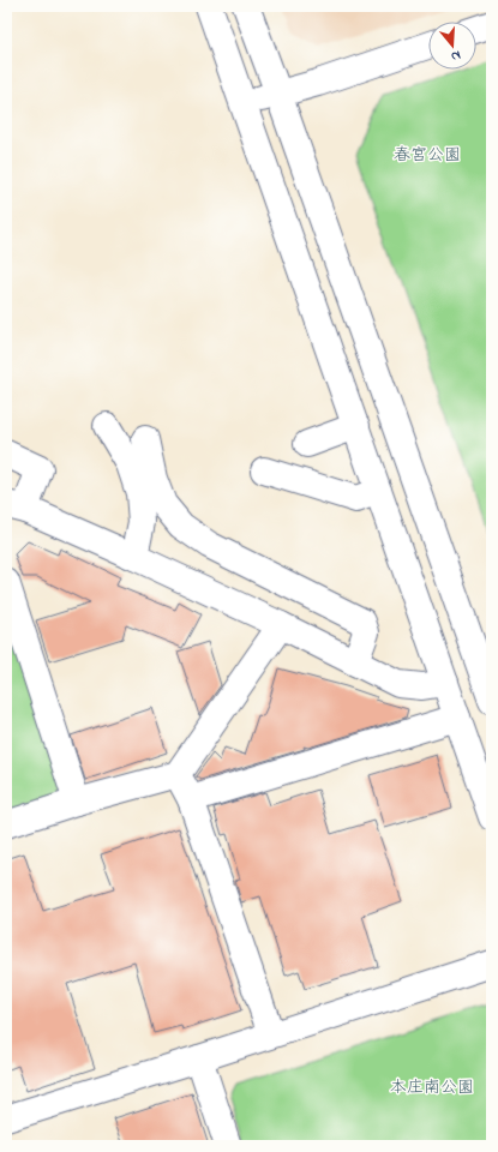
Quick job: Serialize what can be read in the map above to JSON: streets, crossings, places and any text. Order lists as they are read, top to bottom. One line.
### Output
{"parks":["春宮公園","本庄南公園"],"north":"bottom"}
